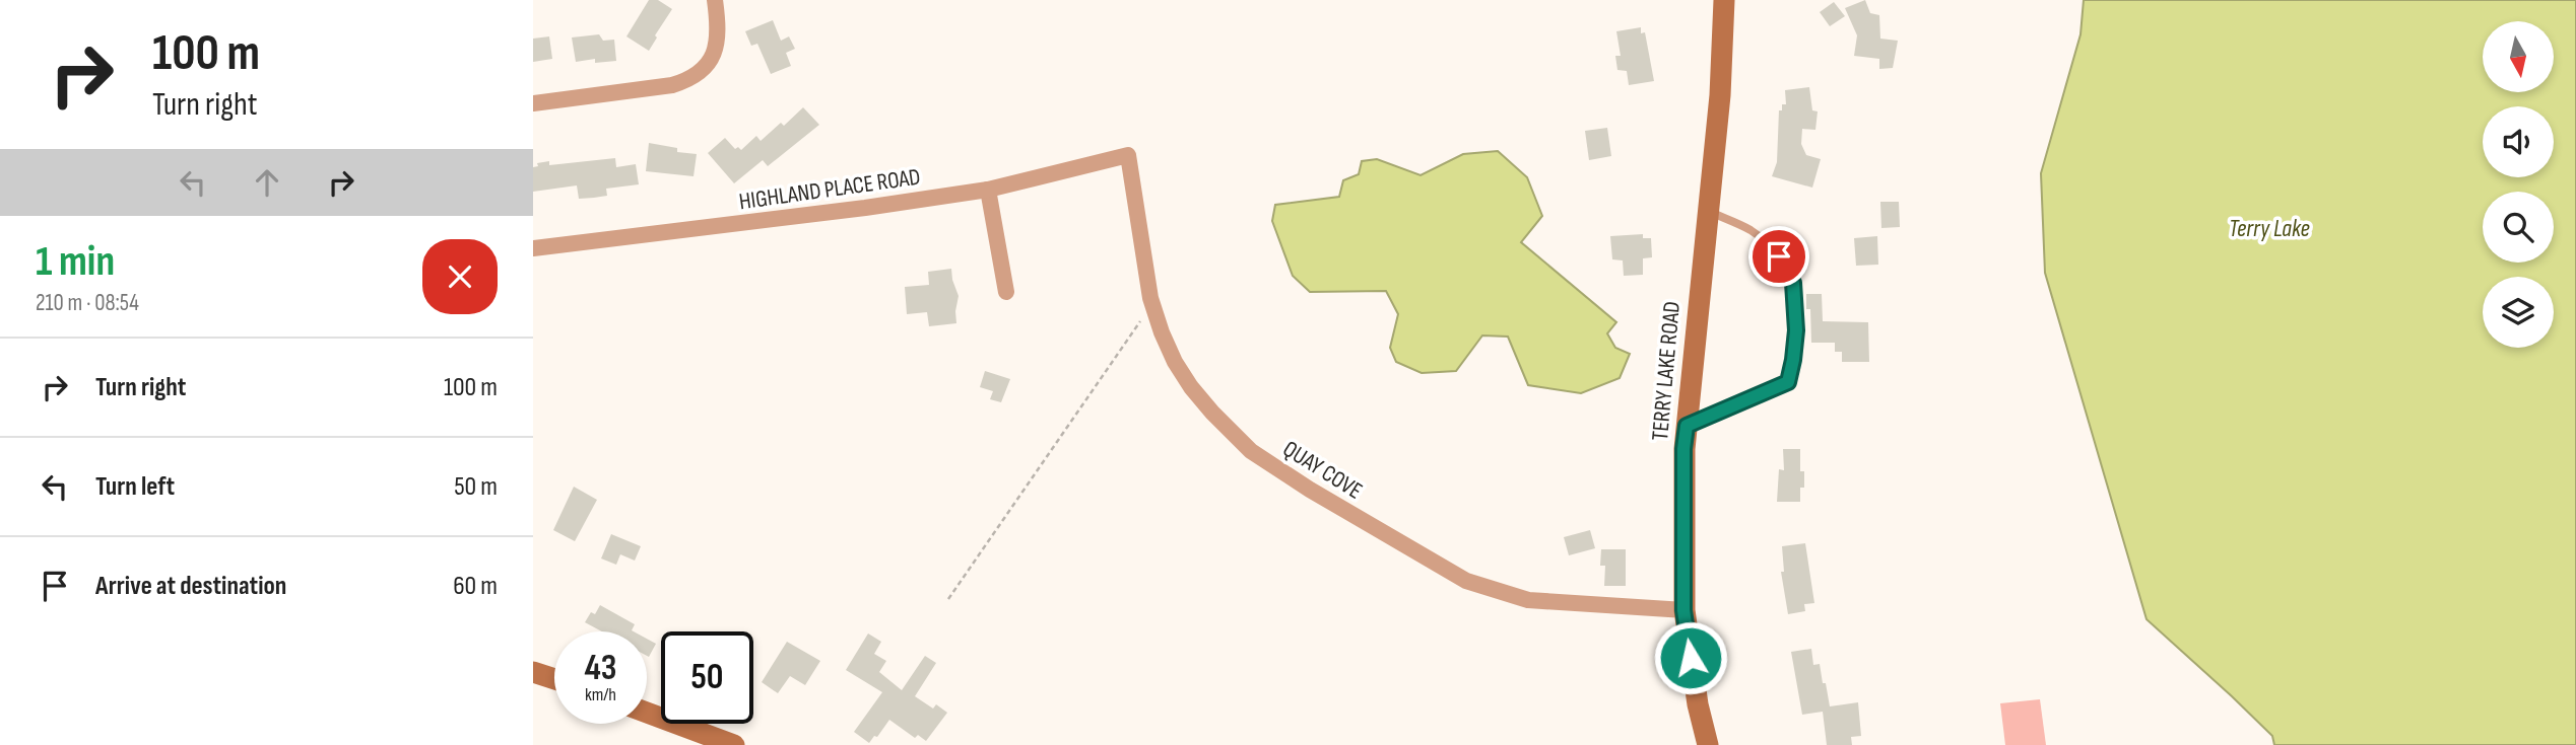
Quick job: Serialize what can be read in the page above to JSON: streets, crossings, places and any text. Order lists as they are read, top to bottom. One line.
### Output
{"streets":{"main road":["TERRY LAKE ROAD"],"street":["HIGHLAND PLACE ROAD","QUAY COVE"]},"crossings":[["HIGHLAND PLACE ROAD","QUAY COVE"],["TERRY LAKE ROAD","QUAY COVE"]],"water":["Terry Lake"],"north":"bottom","page":{"turn":["100 m","Turn right"],"heading":["1 min","210 m · 08:54"],"list":[{"name":"Turn right","value":"100 m"},{"name":"Turn left","value":"50 m"},{"name":"Arrive at destination","value":"60 m"}],"speed":"43 km/h","limit":"50"}}
